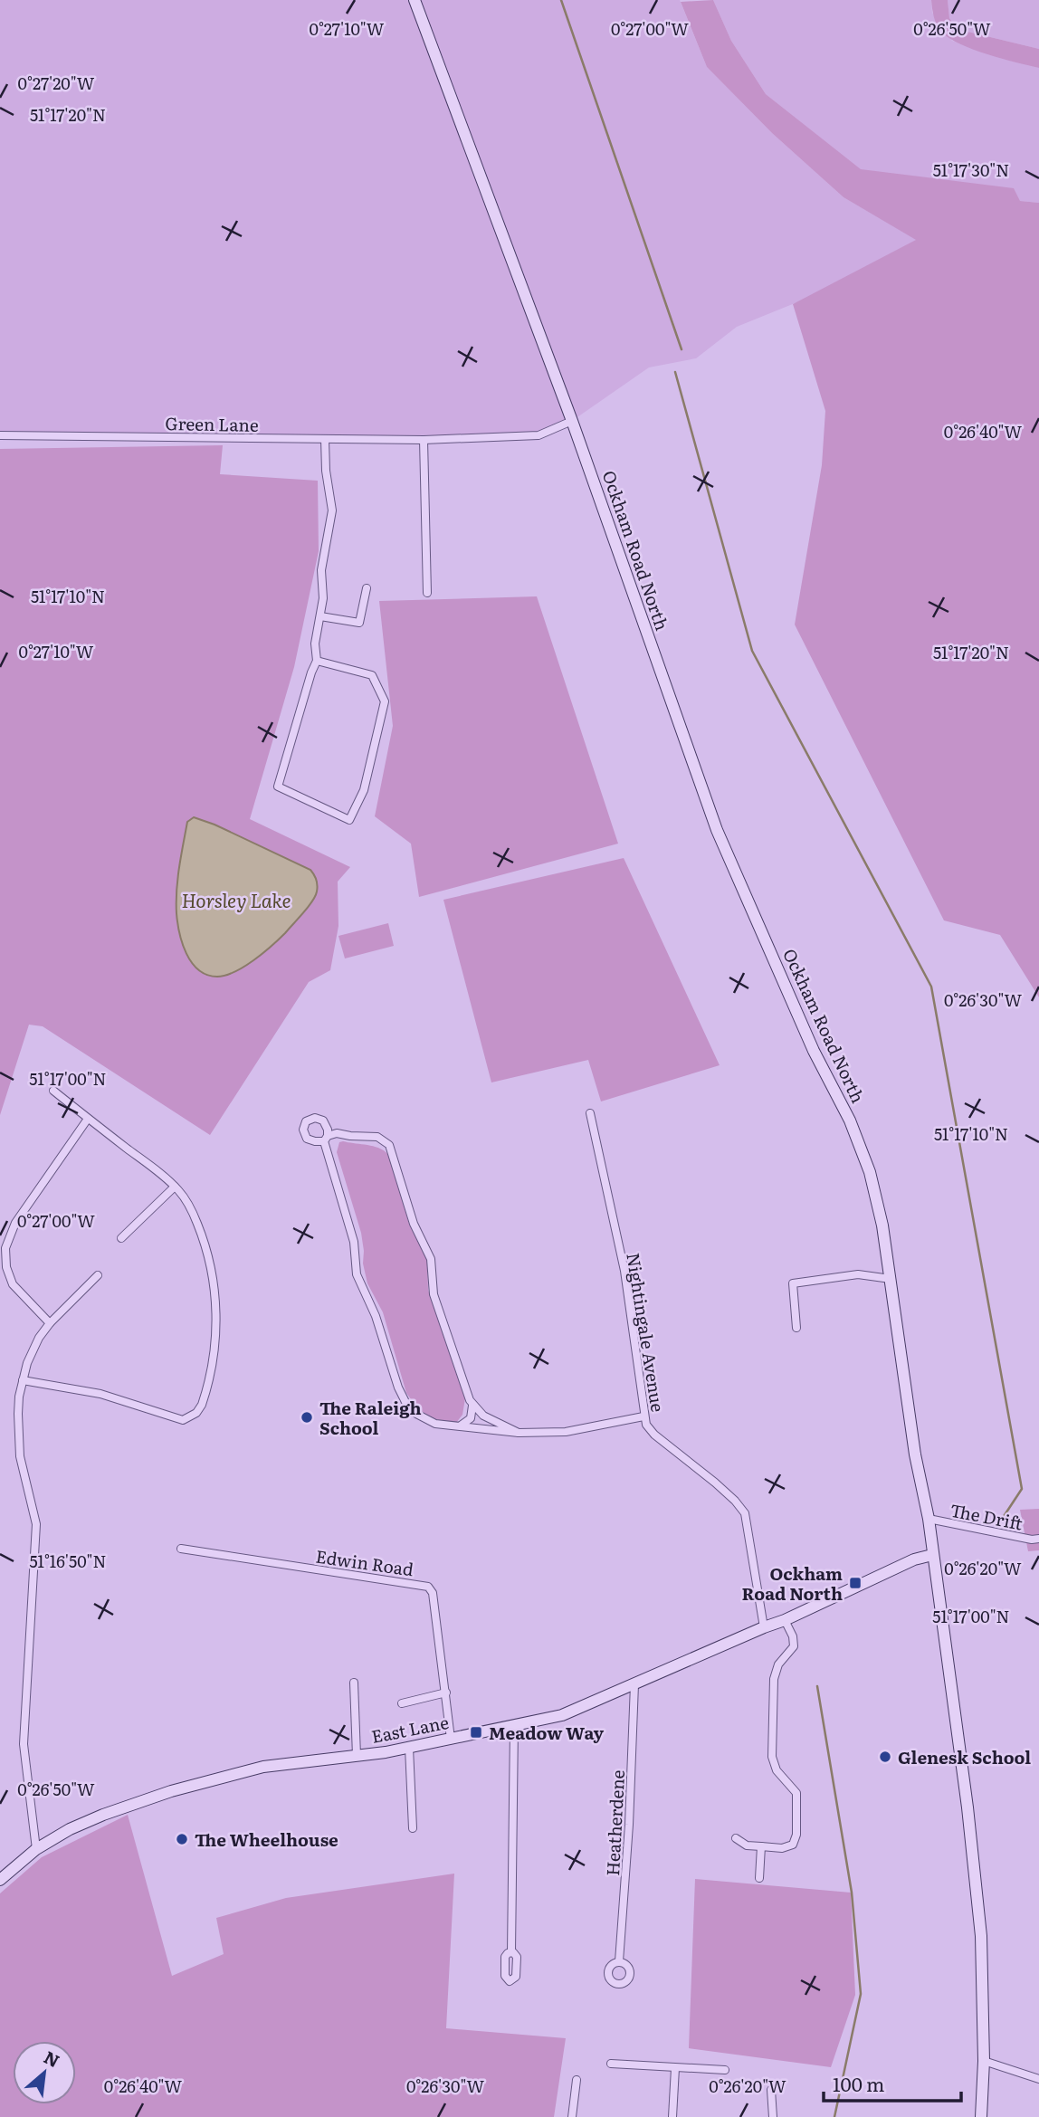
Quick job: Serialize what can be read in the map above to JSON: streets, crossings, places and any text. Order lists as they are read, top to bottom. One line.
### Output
{"streets":{"main road":["Ockham Road North","East Lane"],"street":["Green Lane","Nightingale Avenue","The Drift","Edwin Road","Heatherdene"]},"crossings":[["Green Lane","Ockham Road North"],["Ockham Road North","The Drift"],["Ockham Road North","East Lane"],["Nightingale Avenue","East Lane"],["Edwin Road","East Lane"],["East Lane","Heatherdene"]],"water":["Horsley Lake"],"places":{"other":["The Raleigh School","Glenesk School","The Wheelhouse"],"transit":["Ockham Road North","Meadow Way"]},"scale_bar":"100 m","north":"top right","coordinates":["0°27'10\"W","0°27'00\"W","0°26'50\"W","0°27'20\"W","51°17'20\"N","51°17'30\"N","0°26'40\"W","51°17'10\"N","0°26'30\"W","51°17'00\"N","51°16'50\"N","0°26'20\"W"]}
